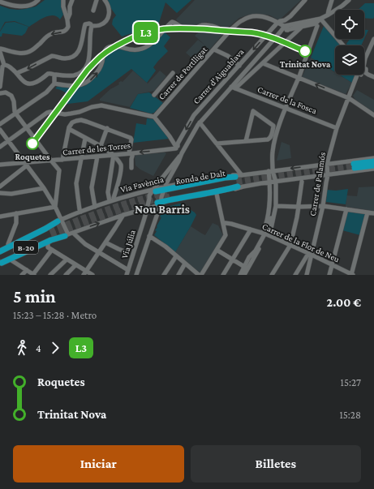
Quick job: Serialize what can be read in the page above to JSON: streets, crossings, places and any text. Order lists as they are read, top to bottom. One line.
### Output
{"streets":{"highway":["Ronda de Dalt","B-20"],"street":["Carrer de Portlligat","Carrer d'Aiguablava","Carrer de la Fosca","Carrer de les Torres","Via Favència","Carrer de Palamós","Carrer de la Flor de Neu","Via Júlia"]},"crossings":[["Carrer de Portlligat","Carrer d'Aiguablava"],["Carrer d'Aiguablava","Carrer de la Fosca"],["Carrer d'Aiguablava","Carrer de les Torres"],["Carrer d'Aiguablava","Ronda de Dalt"],["Carrer d'Aiguablava","Via Favència"],["Carrer d'Aiguablava","Via Júlia"],["Carrer de la Fosca","Carrer de Palamós"],["Ronda de Dalt","Via Favència"],["Ronda de Dalt","Via Júlia"],["Via Favència","Carrer de Palamós"],["Via Favència","Via Júlia"],["Carrer de Palamós","Carrer de la Flor de Neu"]],"districts":["Nou Barris"],"places":["Trinitat Nova","Roquetes"],"lines":["metro line L3"],"page":{"on_map":"L3","heading":["5 min","15:23 – 15:28 · Metro","2.00 €"],"legs":["4","L3"],"list":[{"name":"Roquetes","value":"15:27"},{"name":"Trinitat Nova","value":"15:28"}],"buttons":["Iniciar","Billetes"]}}
